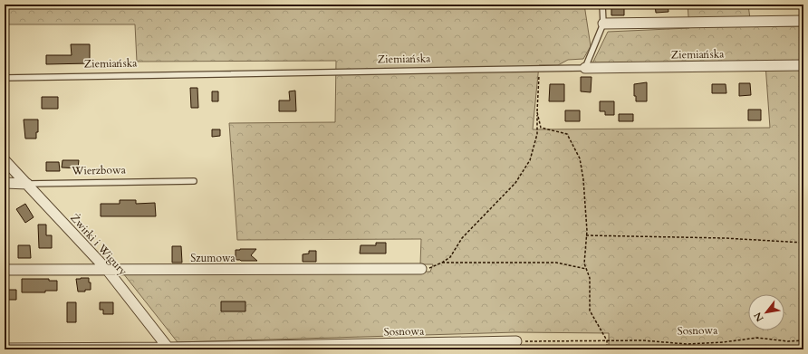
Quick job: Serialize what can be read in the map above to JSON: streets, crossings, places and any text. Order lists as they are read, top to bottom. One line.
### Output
{"streets":{"street":["Ziemiańska","Wierzbowa","Żwirki i Wigury","Szumowa","Sosnowa"]},"crossings":[["Wierzbowa","Żwirki i Wigury"],["Żwirki i Wigury","Szumowa"],["Żwirki i Wigury","Sosnowa"]],"north":"bottom left"}
